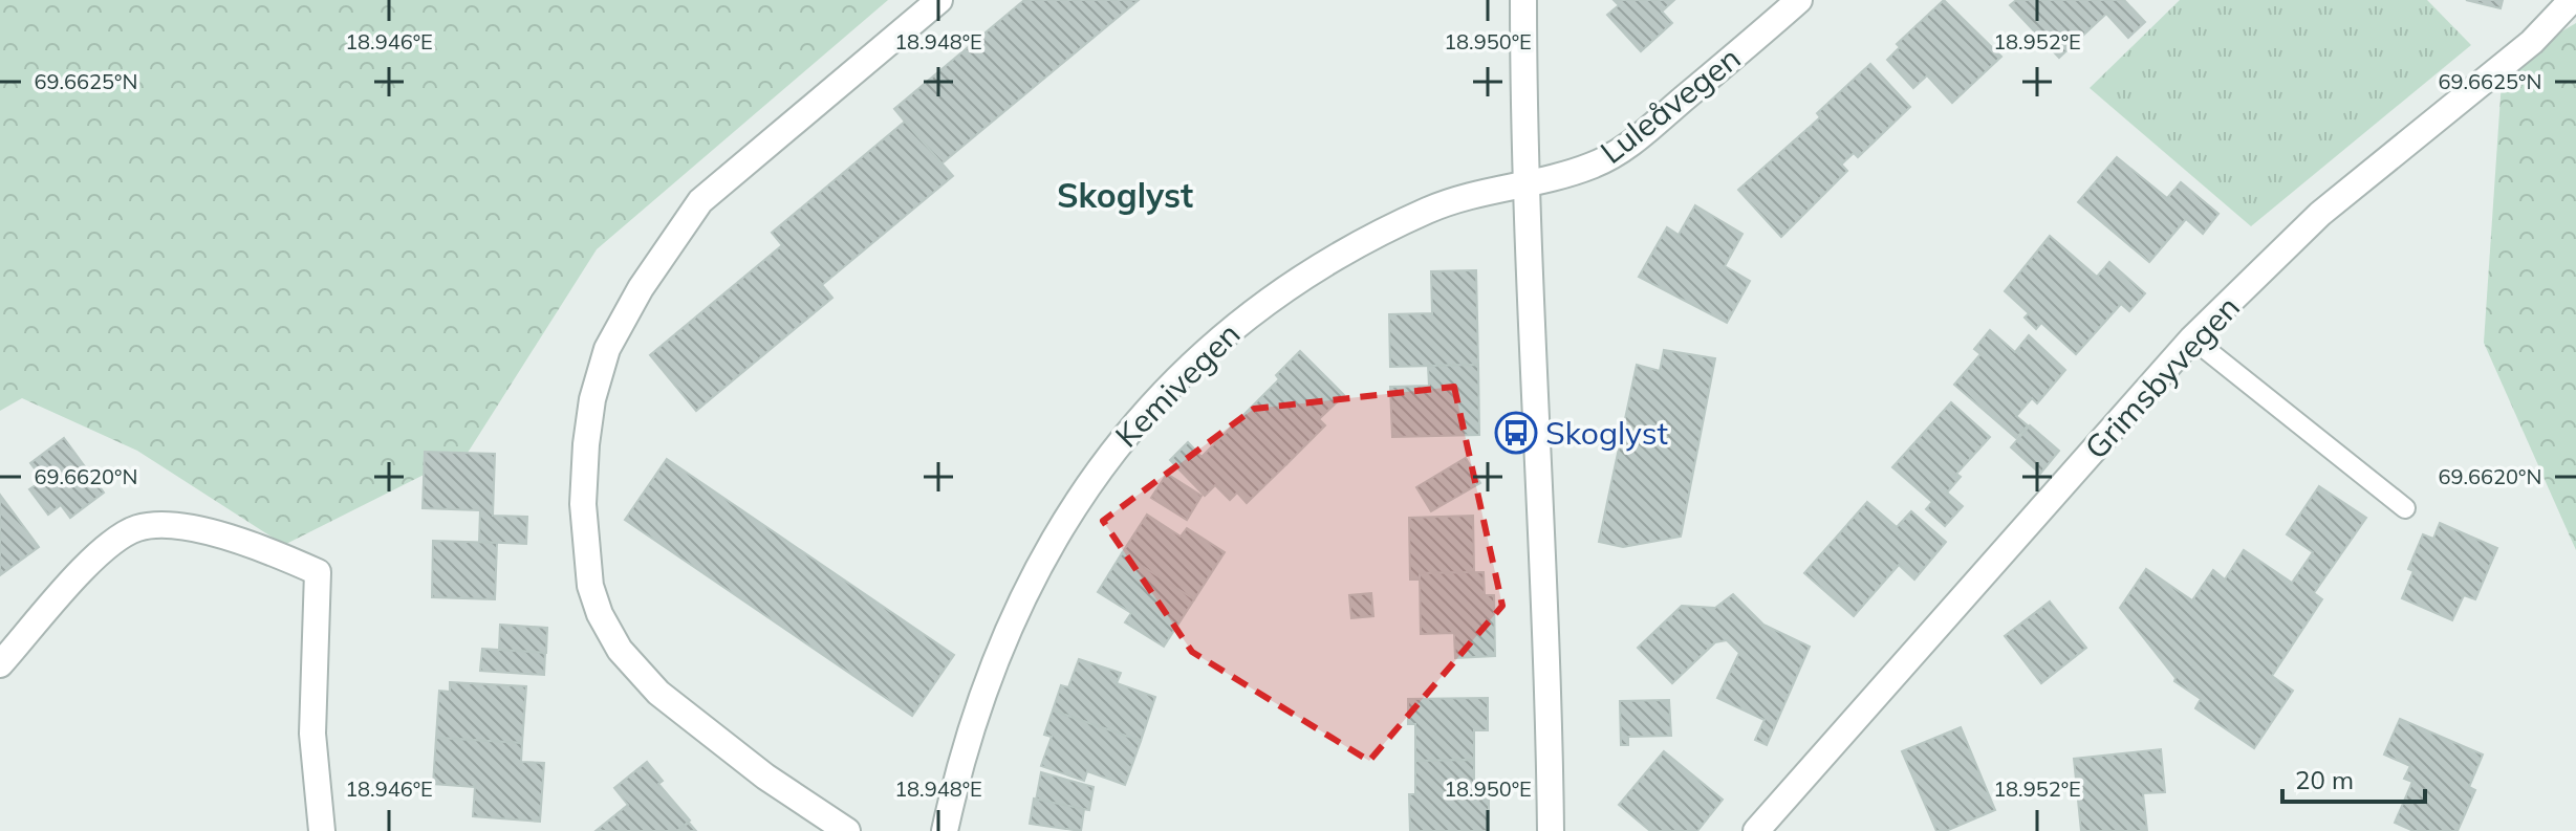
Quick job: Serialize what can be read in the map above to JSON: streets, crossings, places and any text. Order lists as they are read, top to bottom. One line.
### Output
{"streets":{"street":["Luleåvegen","Grimsbyvegen","Kemivegen"]},"crossings":[["Luleåvegen","Kemivegen"]],"districts":["Skoglyst"],"places":{"bus stop":["Skoglyst"]},"scale_bar":"20 m","coordinates":["18.946°E","18.948°E","18.950°E","18.952°E","69.6625°N","69.6620°N"]}
